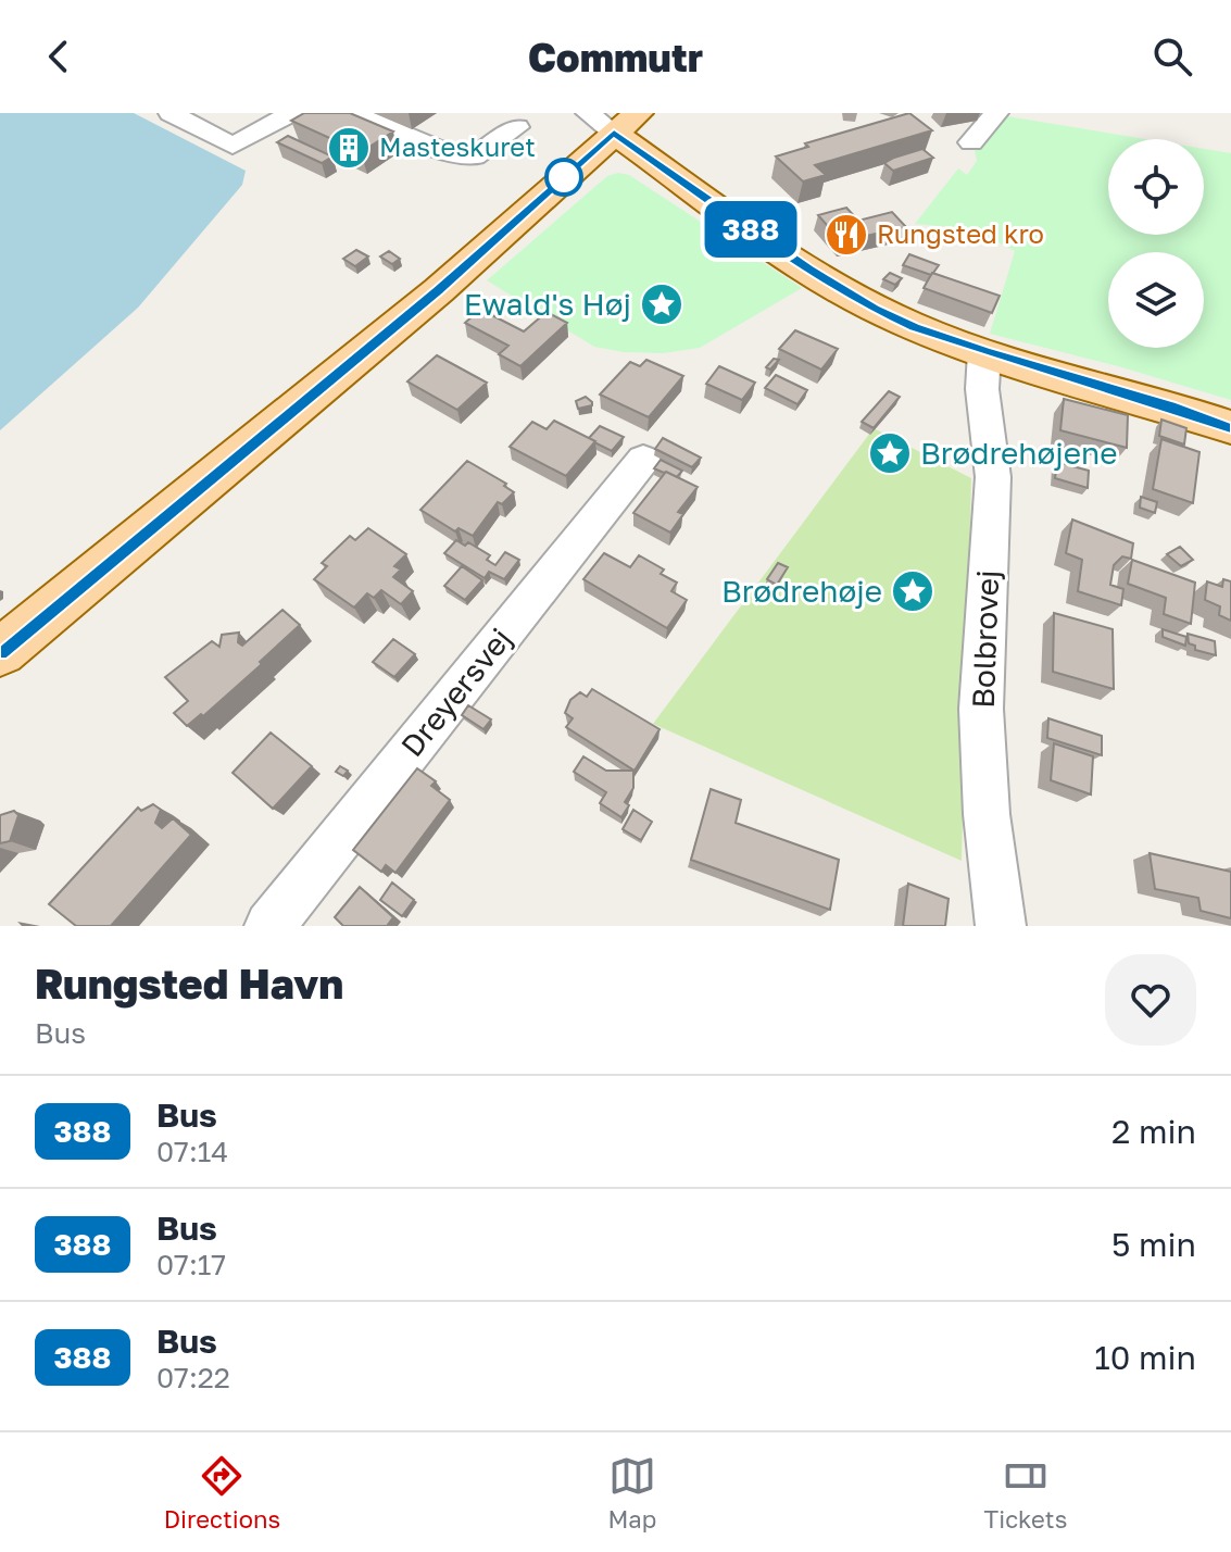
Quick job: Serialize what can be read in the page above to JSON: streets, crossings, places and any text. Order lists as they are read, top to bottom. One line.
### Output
{"streets":{"street":["Bolbrovej","Dreyersvej"]},"places":{"building":["Masteskuret"],"restaurant":["Rungsted kro"],"place":["Ewald's Høj","Brødrehøjene","Brødrehøje"]},"lines":["bus line 388"],"page":{"header":"Commutr","on_map":"388","heading":["Rungsted Havn","Bus"],"list":[{"mark":"388","name":"Bus","note":"07:14","value":"2 min"},{"mark":"388","name":"Bus","note":"07:17","value":"5 min"},{"mark":"388","name":"Bus","note":"07:22","value":"10 min"}],"tabs":["Directions","Map","Tickets"]}}
